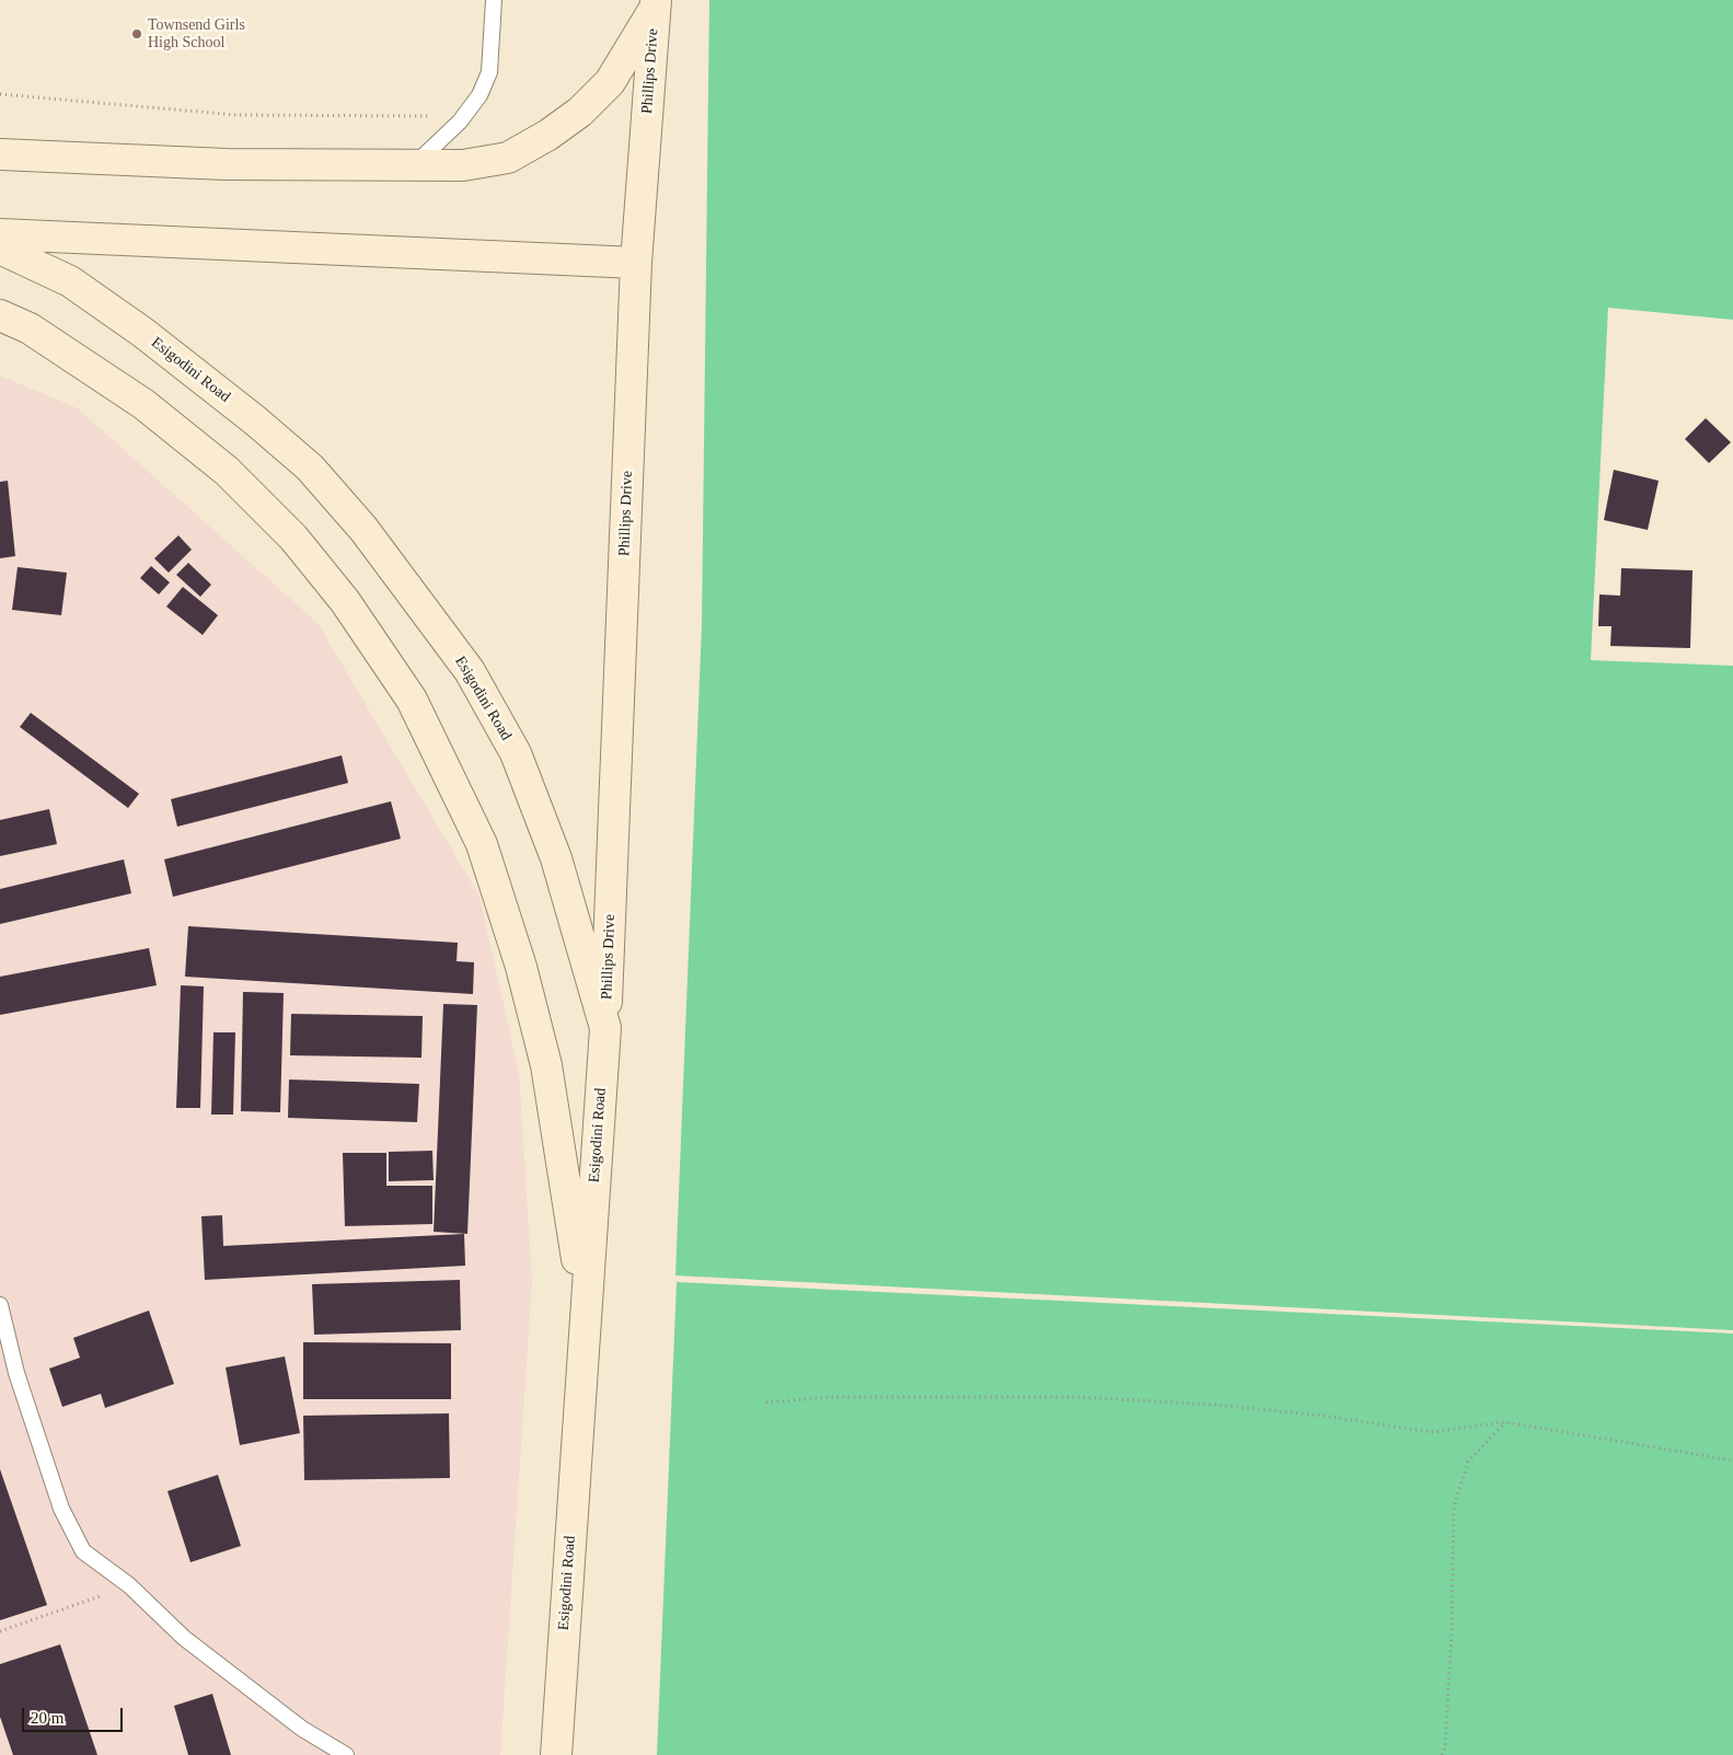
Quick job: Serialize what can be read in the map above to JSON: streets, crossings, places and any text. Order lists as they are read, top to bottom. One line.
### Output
{"streets":{"main road":["Phillips Drive","Esigodini Road"]},"crossings":[["Phillips Drive","Esigodini Road"]],"places":["Townsend Girls High School"],"scale_bar":"20 m"}
